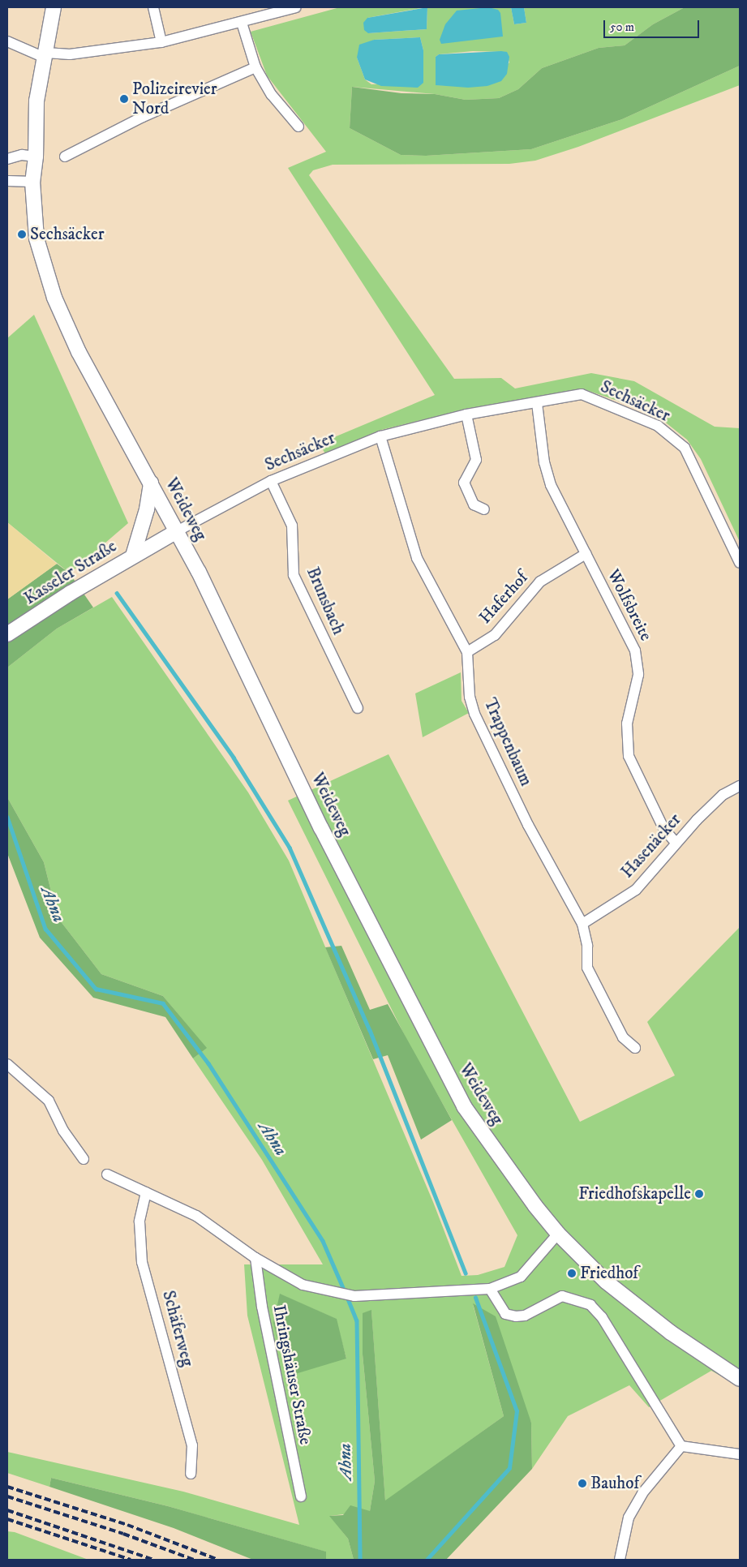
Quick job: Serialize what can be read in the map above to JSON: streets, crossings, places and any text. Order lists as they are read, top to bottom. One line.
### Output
{"streets":{"main road":["Weideweg","Kasseler Straße"],"street":["Sechsäcker","Haferhof","Brunsbach","Wolfsbreite","Trappenbaum","Hasenäcker","Schäferweg","Ihringshäuser Straße"]},"crossings":[["Sechsäcker","Weideweg"],["Sechsäcker","Kasseler Straße"],["Sechsäcker","Brunsbach"],["Sechsäcker","Wolfsbreite"],["Sechsäcker","Trappenbaum"],["Weideweg","Kasseler Straße"],["Weideweg","Ihringshäuser Straße"],["Haferhof","Wolfsbreite"],["Haferhof","Trappenbaum"],["Wolfsbreite","Hasenäcker"],["Trappenbaum","Hasenäcker"],["Schäferweg","Ihringshäuser Straße"]],"water":["Ahna"],"places":["Polizeirevier Nord","Sechsäcker","Friedhofskapelle","Friedhof","Bauhof"],"scale_bar":"50 m"}
